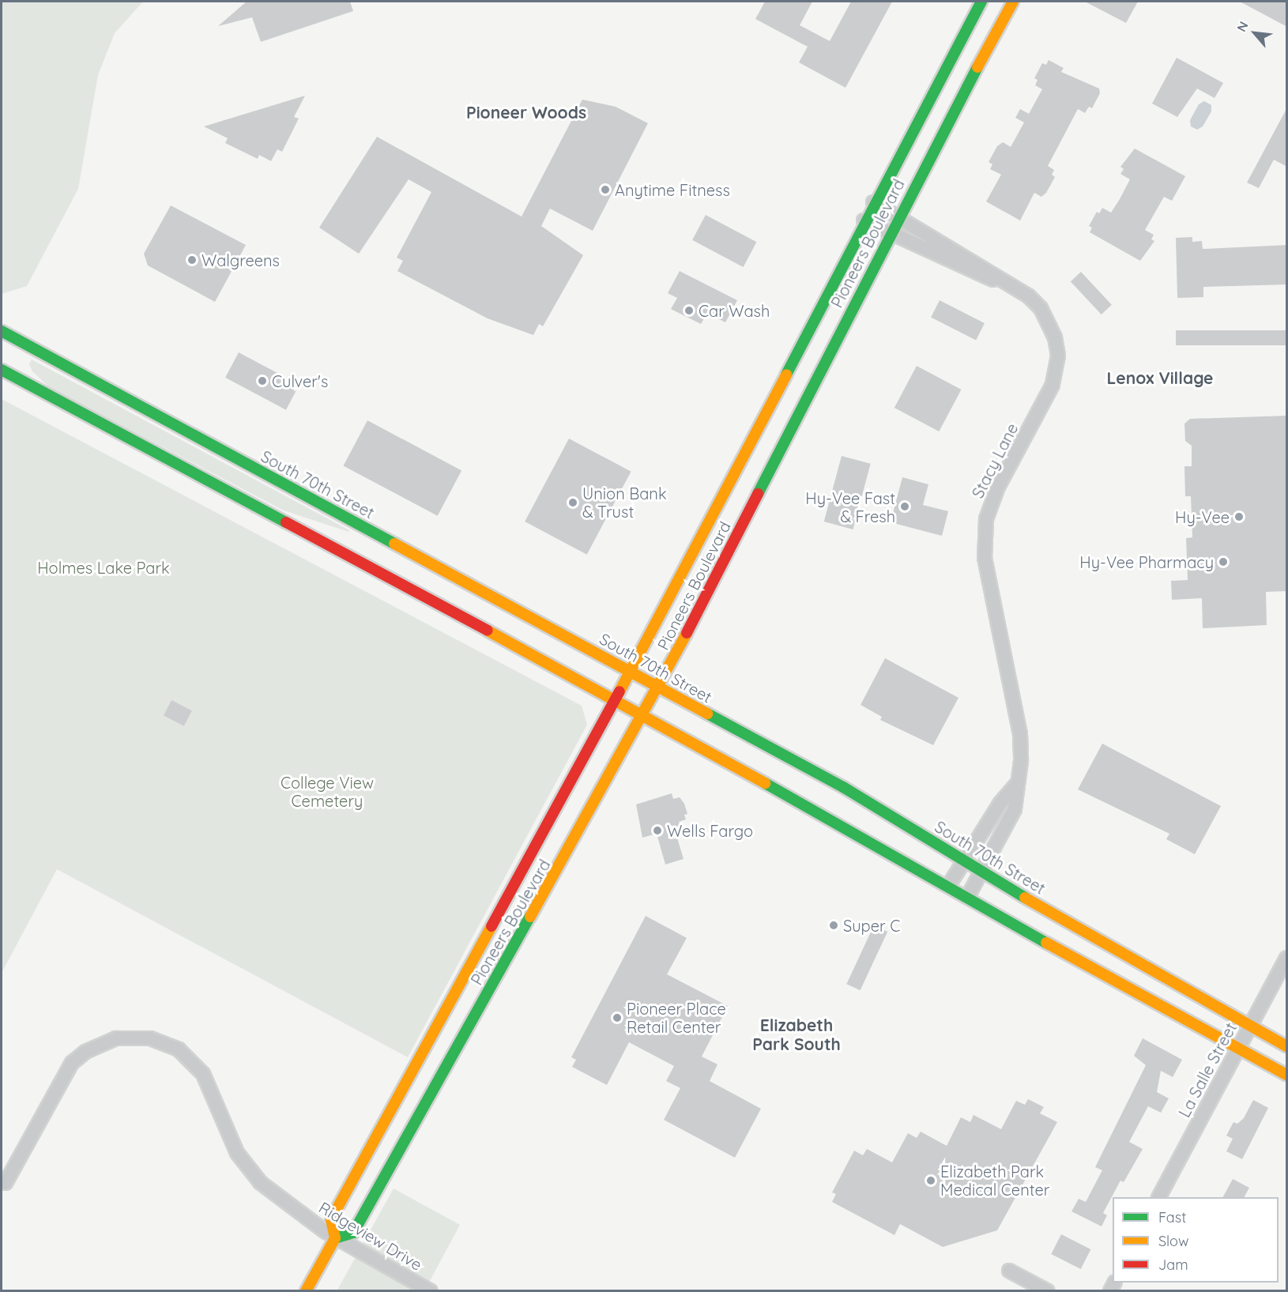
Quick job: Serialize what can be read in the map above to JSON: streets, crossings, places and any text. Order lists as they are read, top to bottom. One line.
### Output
{"streets":{"main road":["Pioneers Boulevard","South 70th Street"],"street":["Stacy Lane","La Salle Street","Ridgeview Drive"]},"crossings":[["Pioneers Boulevard","Stacy Lane"],["Pioneers Boulevard","South 70th Street"],["Pioneers Boulevard","Ridgeview Drive"],["Stacy Lane","South 70th Street"],["South 70th Street","La Salle Street"]],"districts":["Pioneer Woods","Lenox Village","Elizabeth Park South"],"parks":["Holmes Lake Park","College View Cemetery"],"places":["Anytime Fitness","Walgreens","Car Wash","Culver's","Union Bank & Trust","Hy-Vee Fast & Fresh","Hy-Vee","Hy-Vee Pharmacy","Wells Fargo","Super C","Pioneer Place Retail Center","Elizabeth Park Medical Center"],"legend":["Fast","Slow","Jam"],"north":"top left"}
